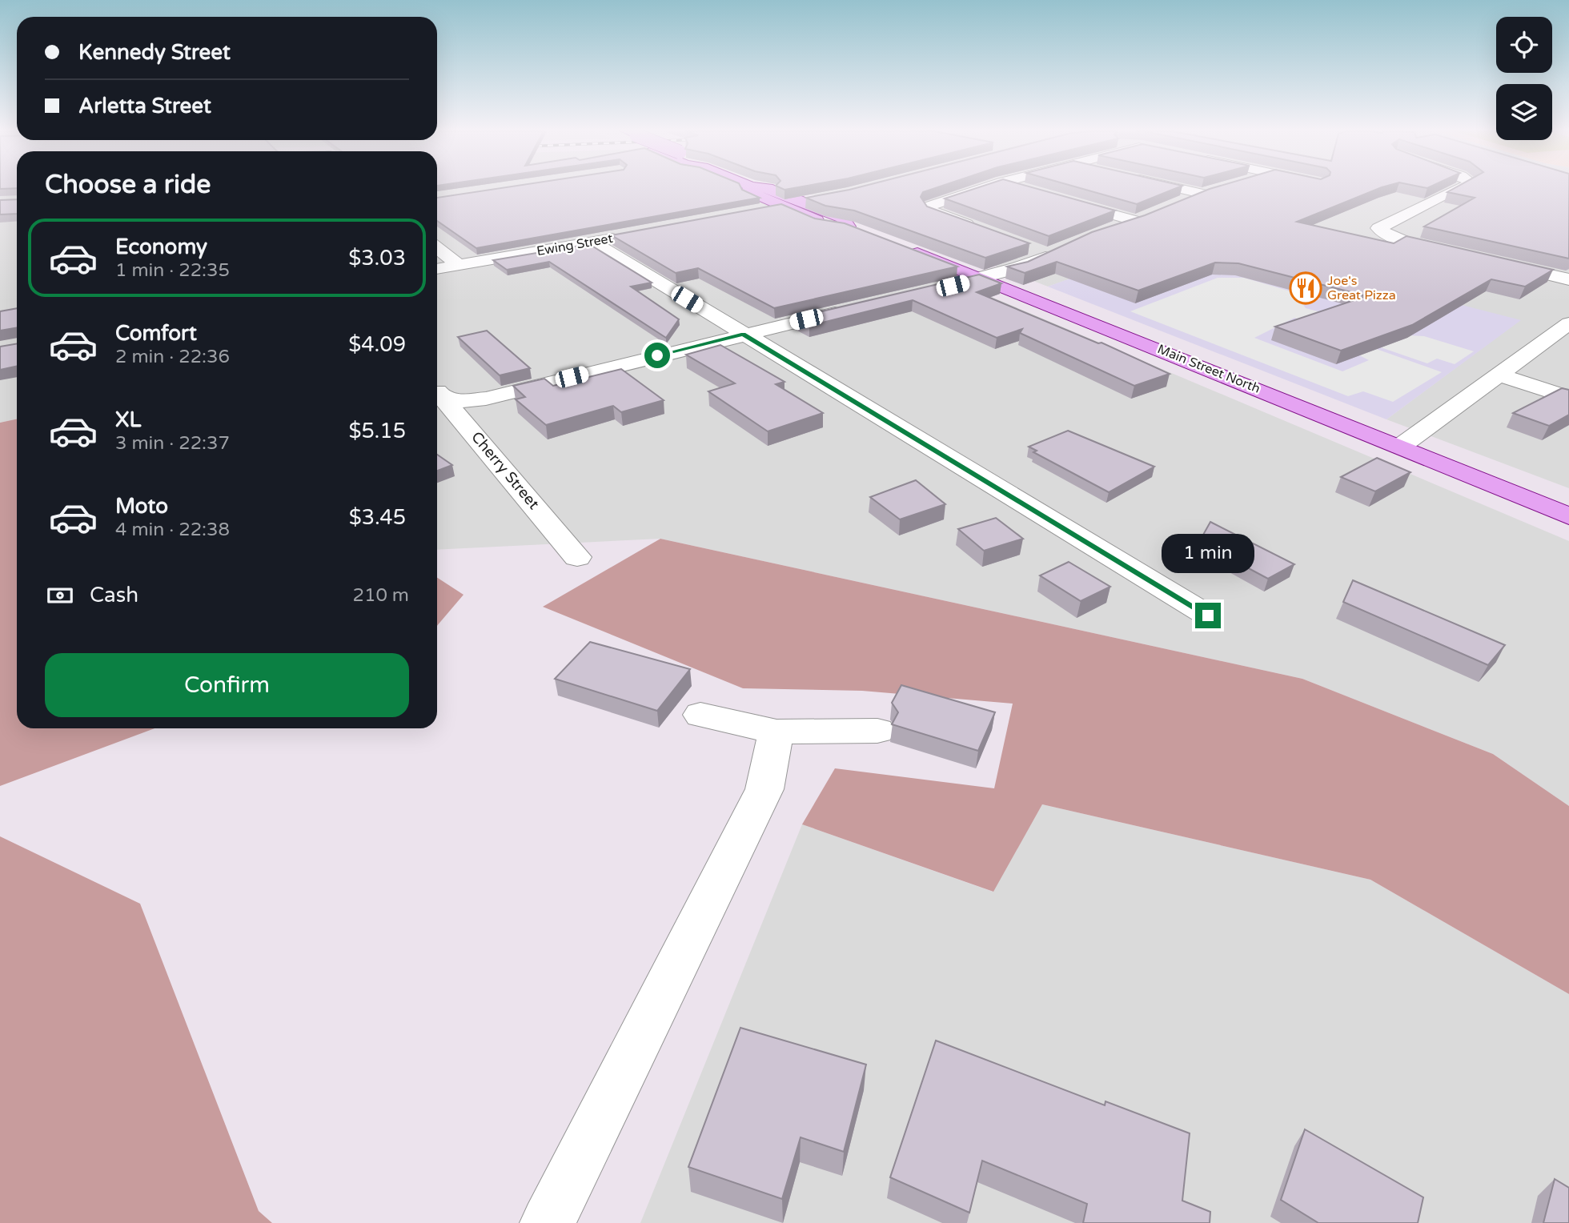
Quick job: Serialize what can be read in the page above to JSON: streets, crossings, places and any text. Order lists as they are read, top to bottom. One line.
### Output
{"streets":{"main road":["Main Street North"],"street":["Ewing Street","Cherry Street"]},"places":{"restaurant":["Joe's Great Pizza"]},"page":{"banner":["Kennedy Street","Arletta Street"],"heading":"Choose a ride","list":[{"name":"Economy","note":"1 min · 22:35","value":"$3.03"},{"name":"Comfort","note":"2 min · 22:36","value":"$4.09"},{"name":"XL","note":"3 min · 22:37","value":"$5.15"},{"name":"Moto","note":"4 min · 22:38","value":"$3.45"}],"bubble":"1 min","pay":["Cash","210 m"],"buttons":"Confirm"}}
